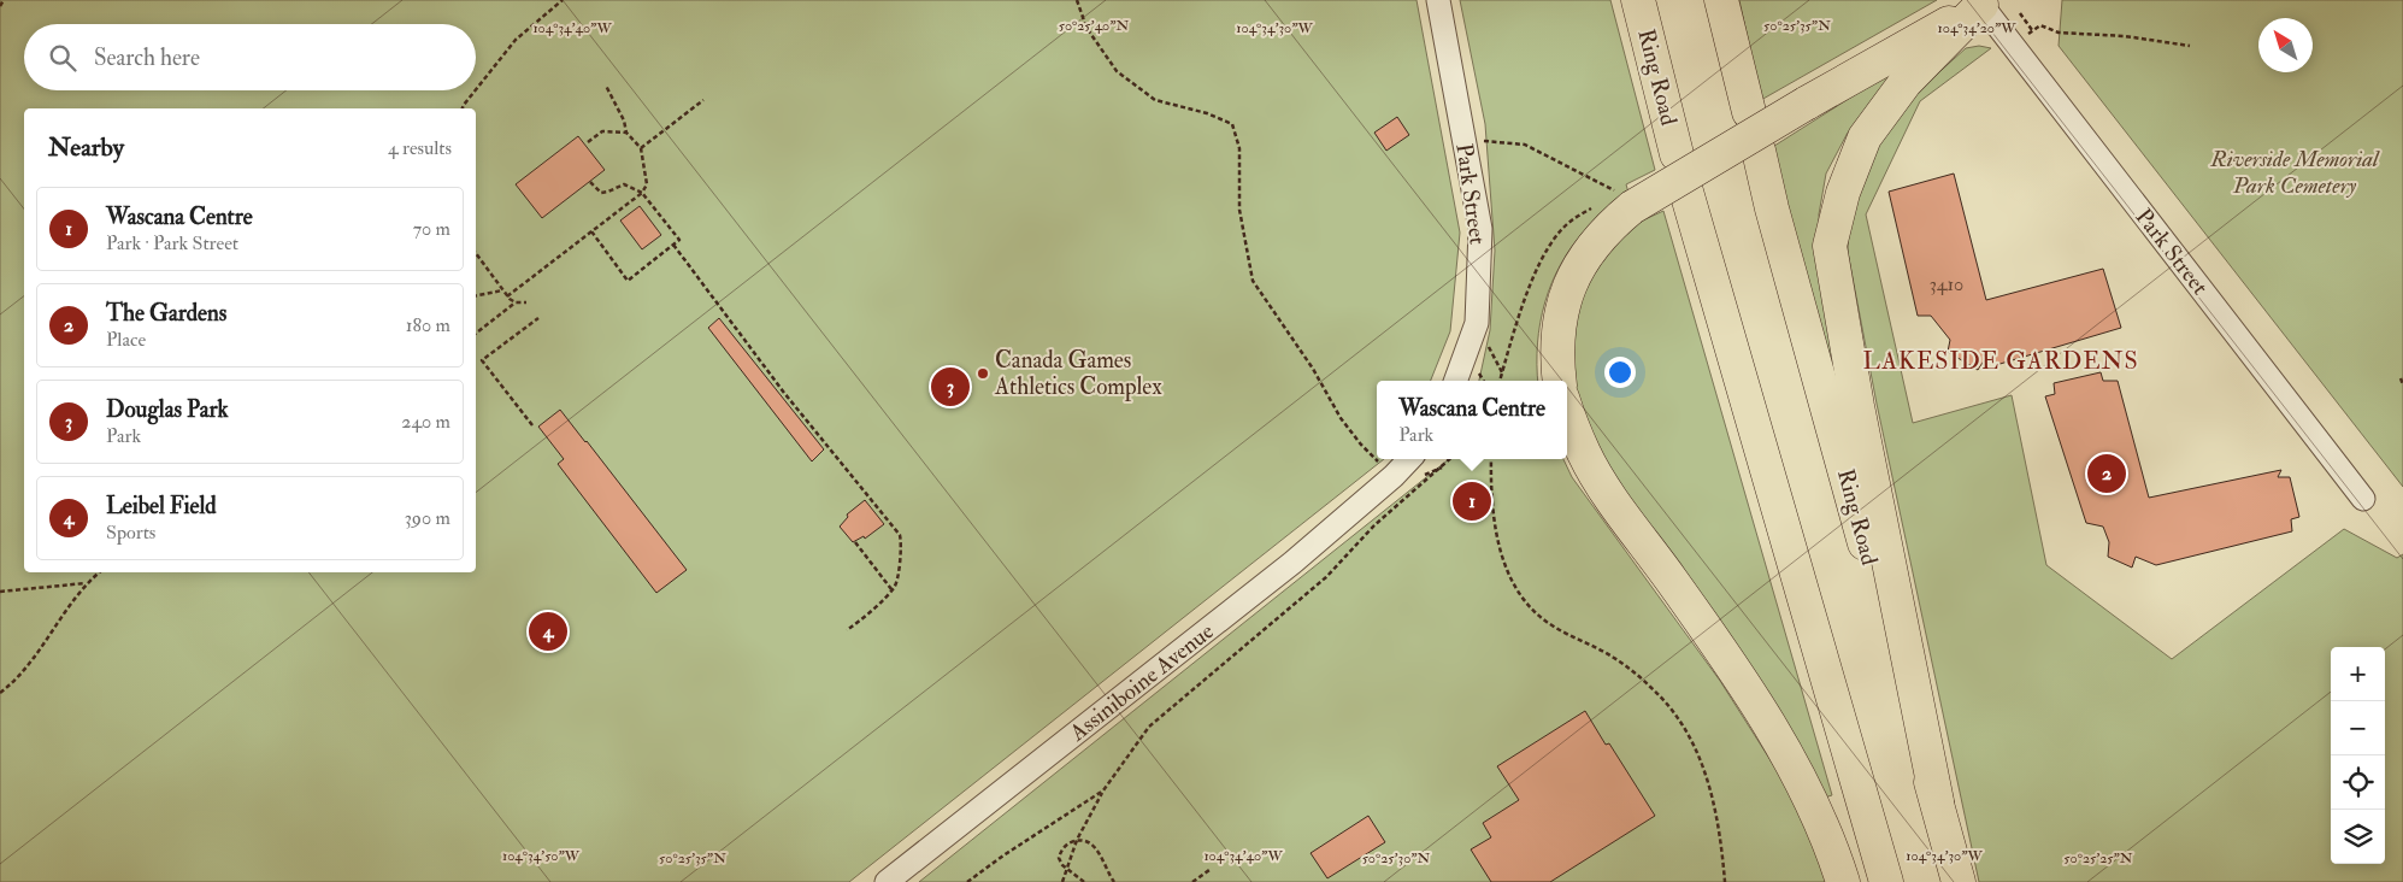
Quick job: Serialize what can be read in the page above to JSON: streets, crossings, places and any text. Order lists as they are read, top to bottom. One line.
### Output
{"streets":{"highway":["Ring Road"],"street":["Park Street","Assiniboine Avenue"]},"districts":["LAKESIDE GARDENS"],"parks":["Riverside Memorial Park Cemetery"],"places":["Canada Games Athletics Complex"],"house_numbers":["3410"],"north":"top left","page":{"search":"Search here","heading":["Nearby","4 results"],"list":[{"mark":"1","name":"Wascana Centre","note":"Park · Park Street","value":"70 m"},{"mark":"2","name":"The Gardens","note":"Place","value":"180 m"},{"mark":"3","name":"Douglas Park","note":"Park","value":"240 m"},{"mark":"4","name":"Leibel Field","note":"Sports","value":"390 m"}],"pins":["3","2","1","4"],"popup":["Wascana Centre","Park"],"map_buttons":["+","−"]},"coordinates":["50°25'40\"N","50°25'35\"N","104°34'40\"W","104°34'30\"W","104°34'20\"W","104°34'50\"W","50°25'30\"N","50°25'25\"N"]}
